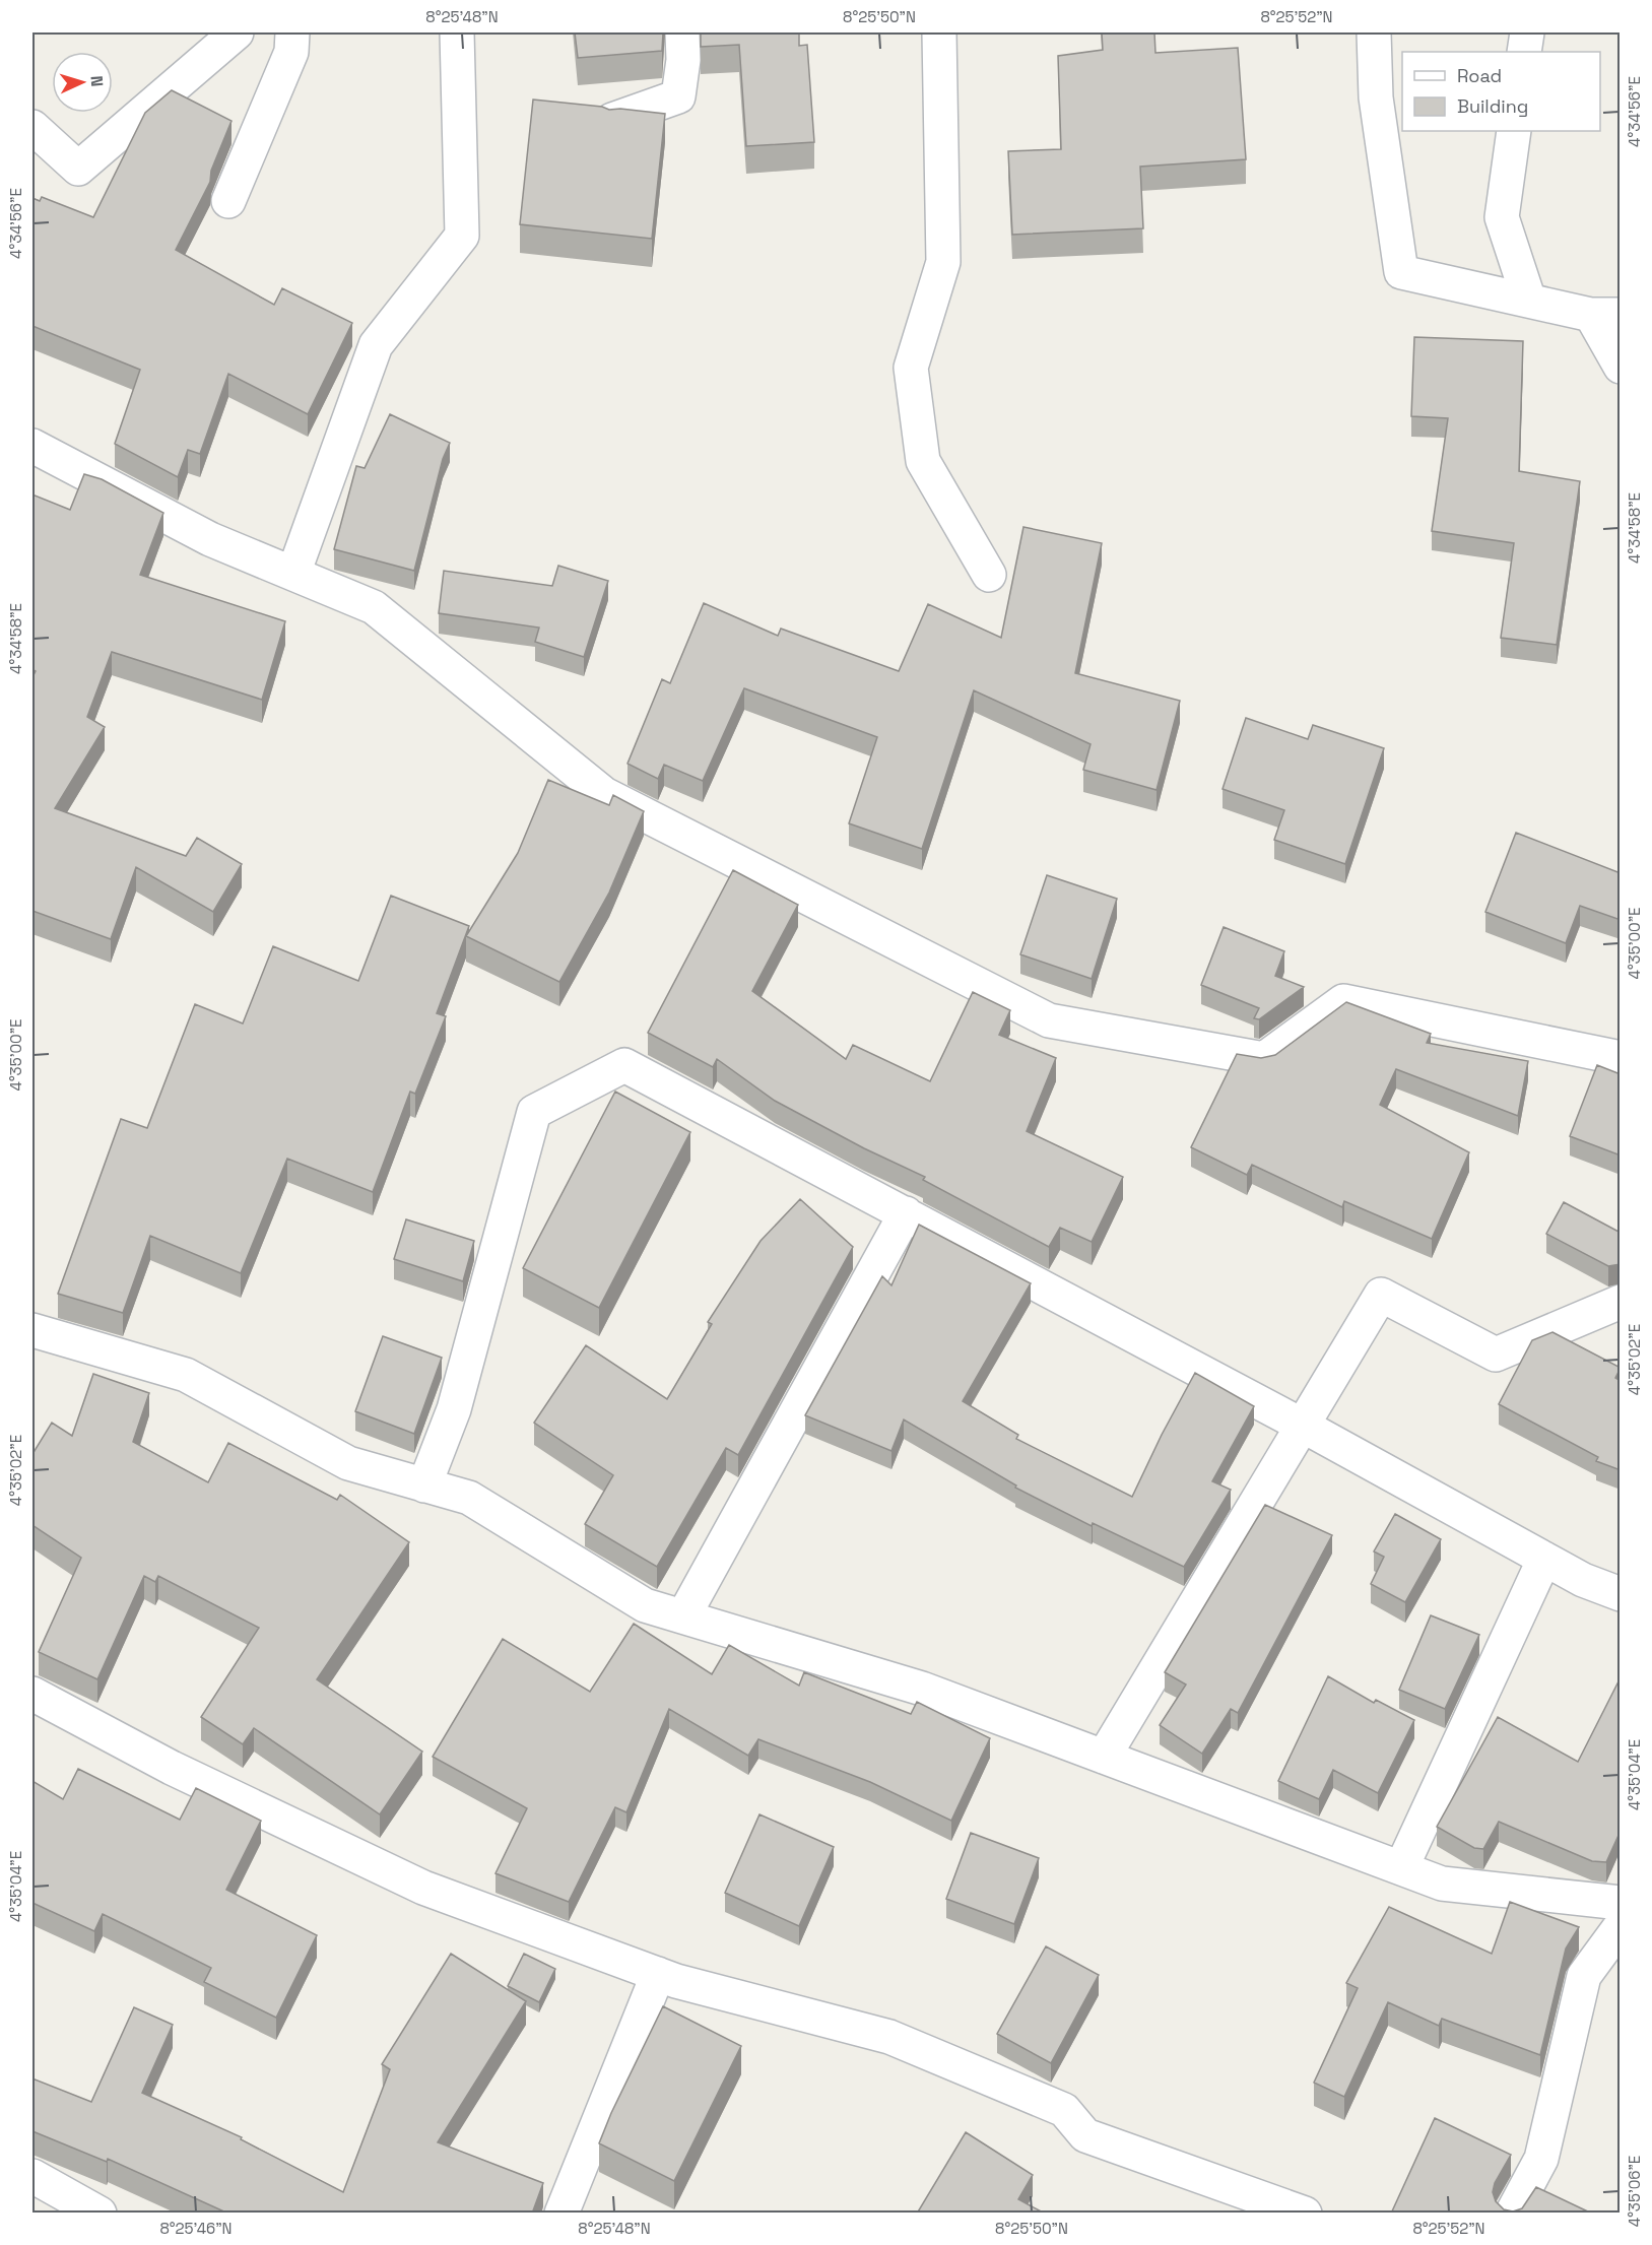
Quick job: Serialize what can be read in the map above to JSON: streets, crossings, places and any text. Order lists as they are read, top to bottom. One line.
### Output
{"legend":["Road","Building"],"north":"right","coordinates":["8°25'48\"N","8°25'50\"N","8°25'52\"N","4°34'56\"E","4°34'58\"E","4°35'00\"E","4°35'02\"E","4°35'04\"E","4°35'06\"E","8°25'46\"N"]}
